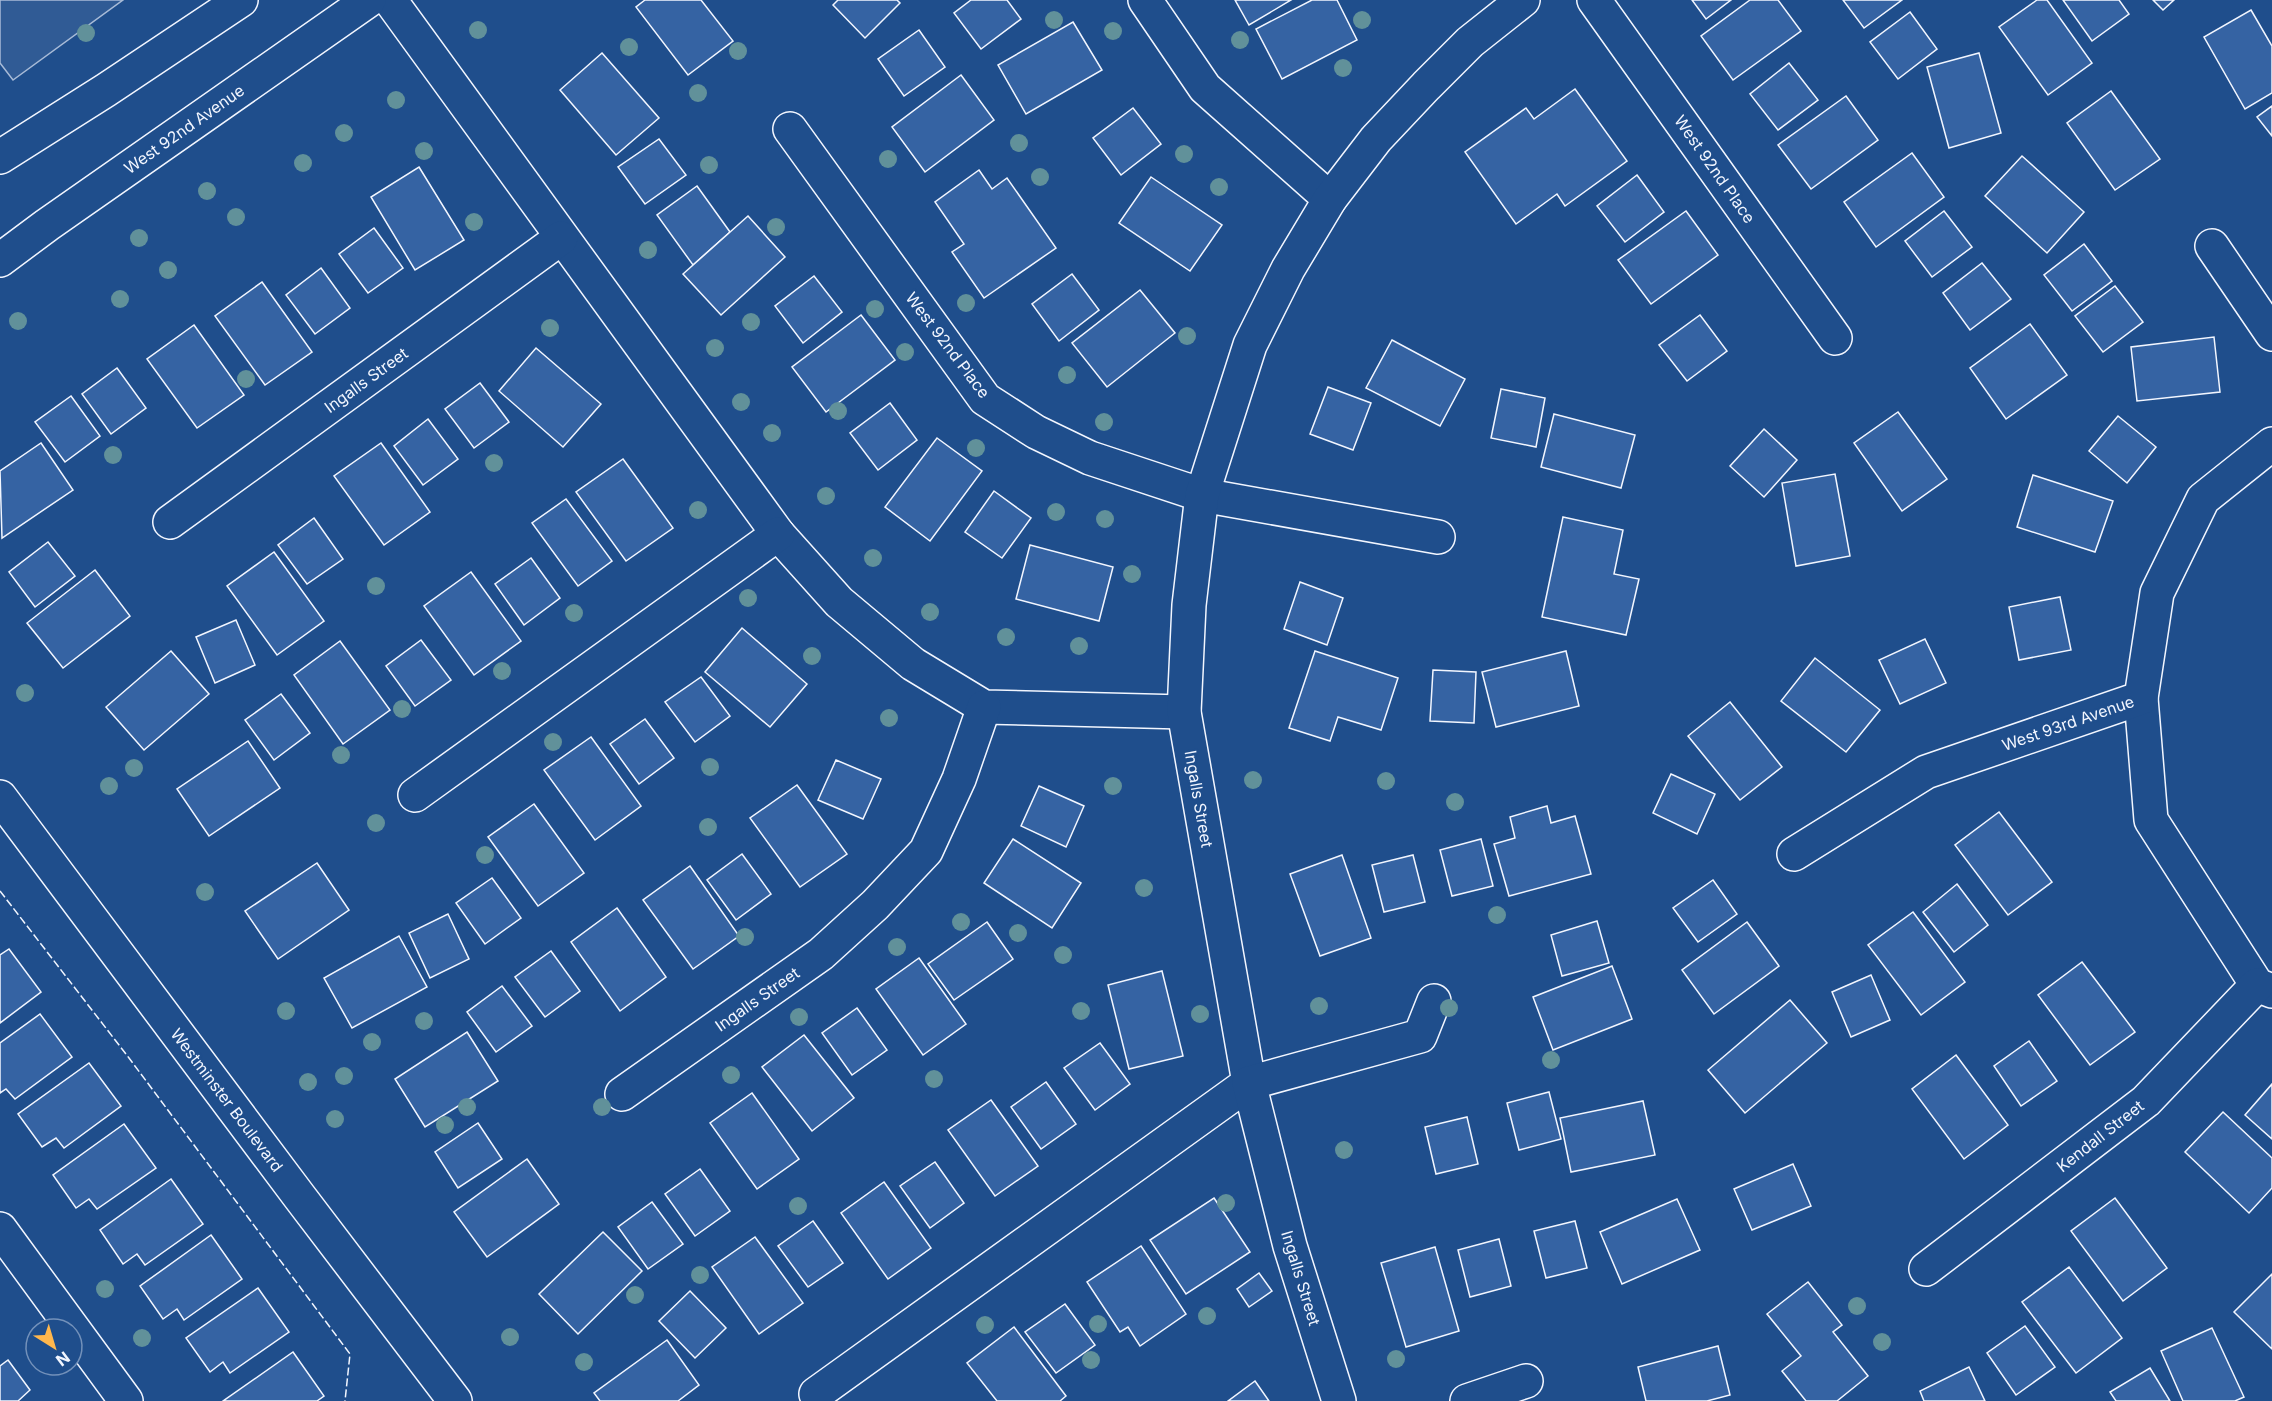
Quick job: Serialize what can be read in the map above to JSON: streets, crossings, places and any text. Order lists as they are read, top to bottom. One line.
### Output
{"streets":{"street":["West 92nd Avenue","West 92nd Place","Ingalls Street","West 93rd Avenue","Westminster Boulevard","Kendall Street"]},"crossings":[["West 93rd Avenue","Kendall Street"]],"north":"bottom right"}
